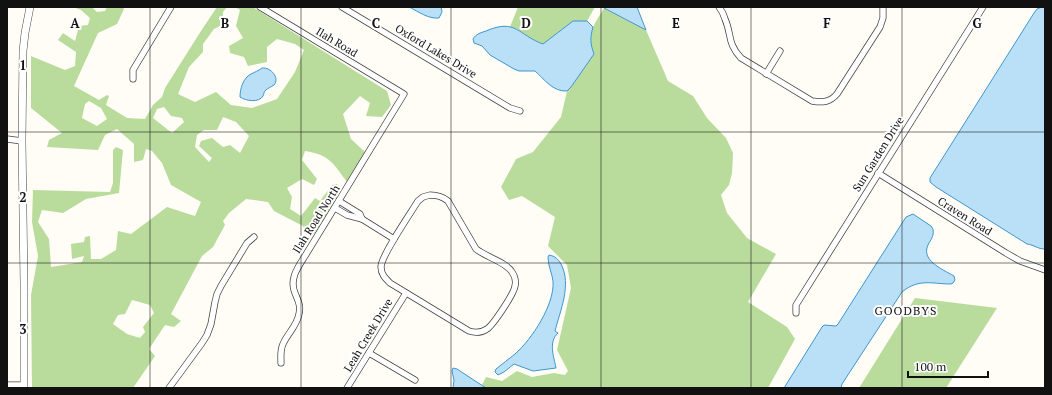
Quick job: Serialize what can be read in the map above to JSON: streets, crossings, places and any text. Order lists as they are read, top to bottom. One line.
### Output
{"streets":{"street":["Ilah Road","Oxford Lakes Drive","Sun Garden Drive","Craven Road","Ilah Road North","Leah Creek Drive"]},"crossings":[["Ilah Road","Ilah Road North"],["Sun Garden Drive","Craven Road"]],"districts":["GOODBYS"],"scale_bar":"100 m","grid":{"columns":["A","B","C","D","E","F","G"],"rows":["1","2","3"]}}
